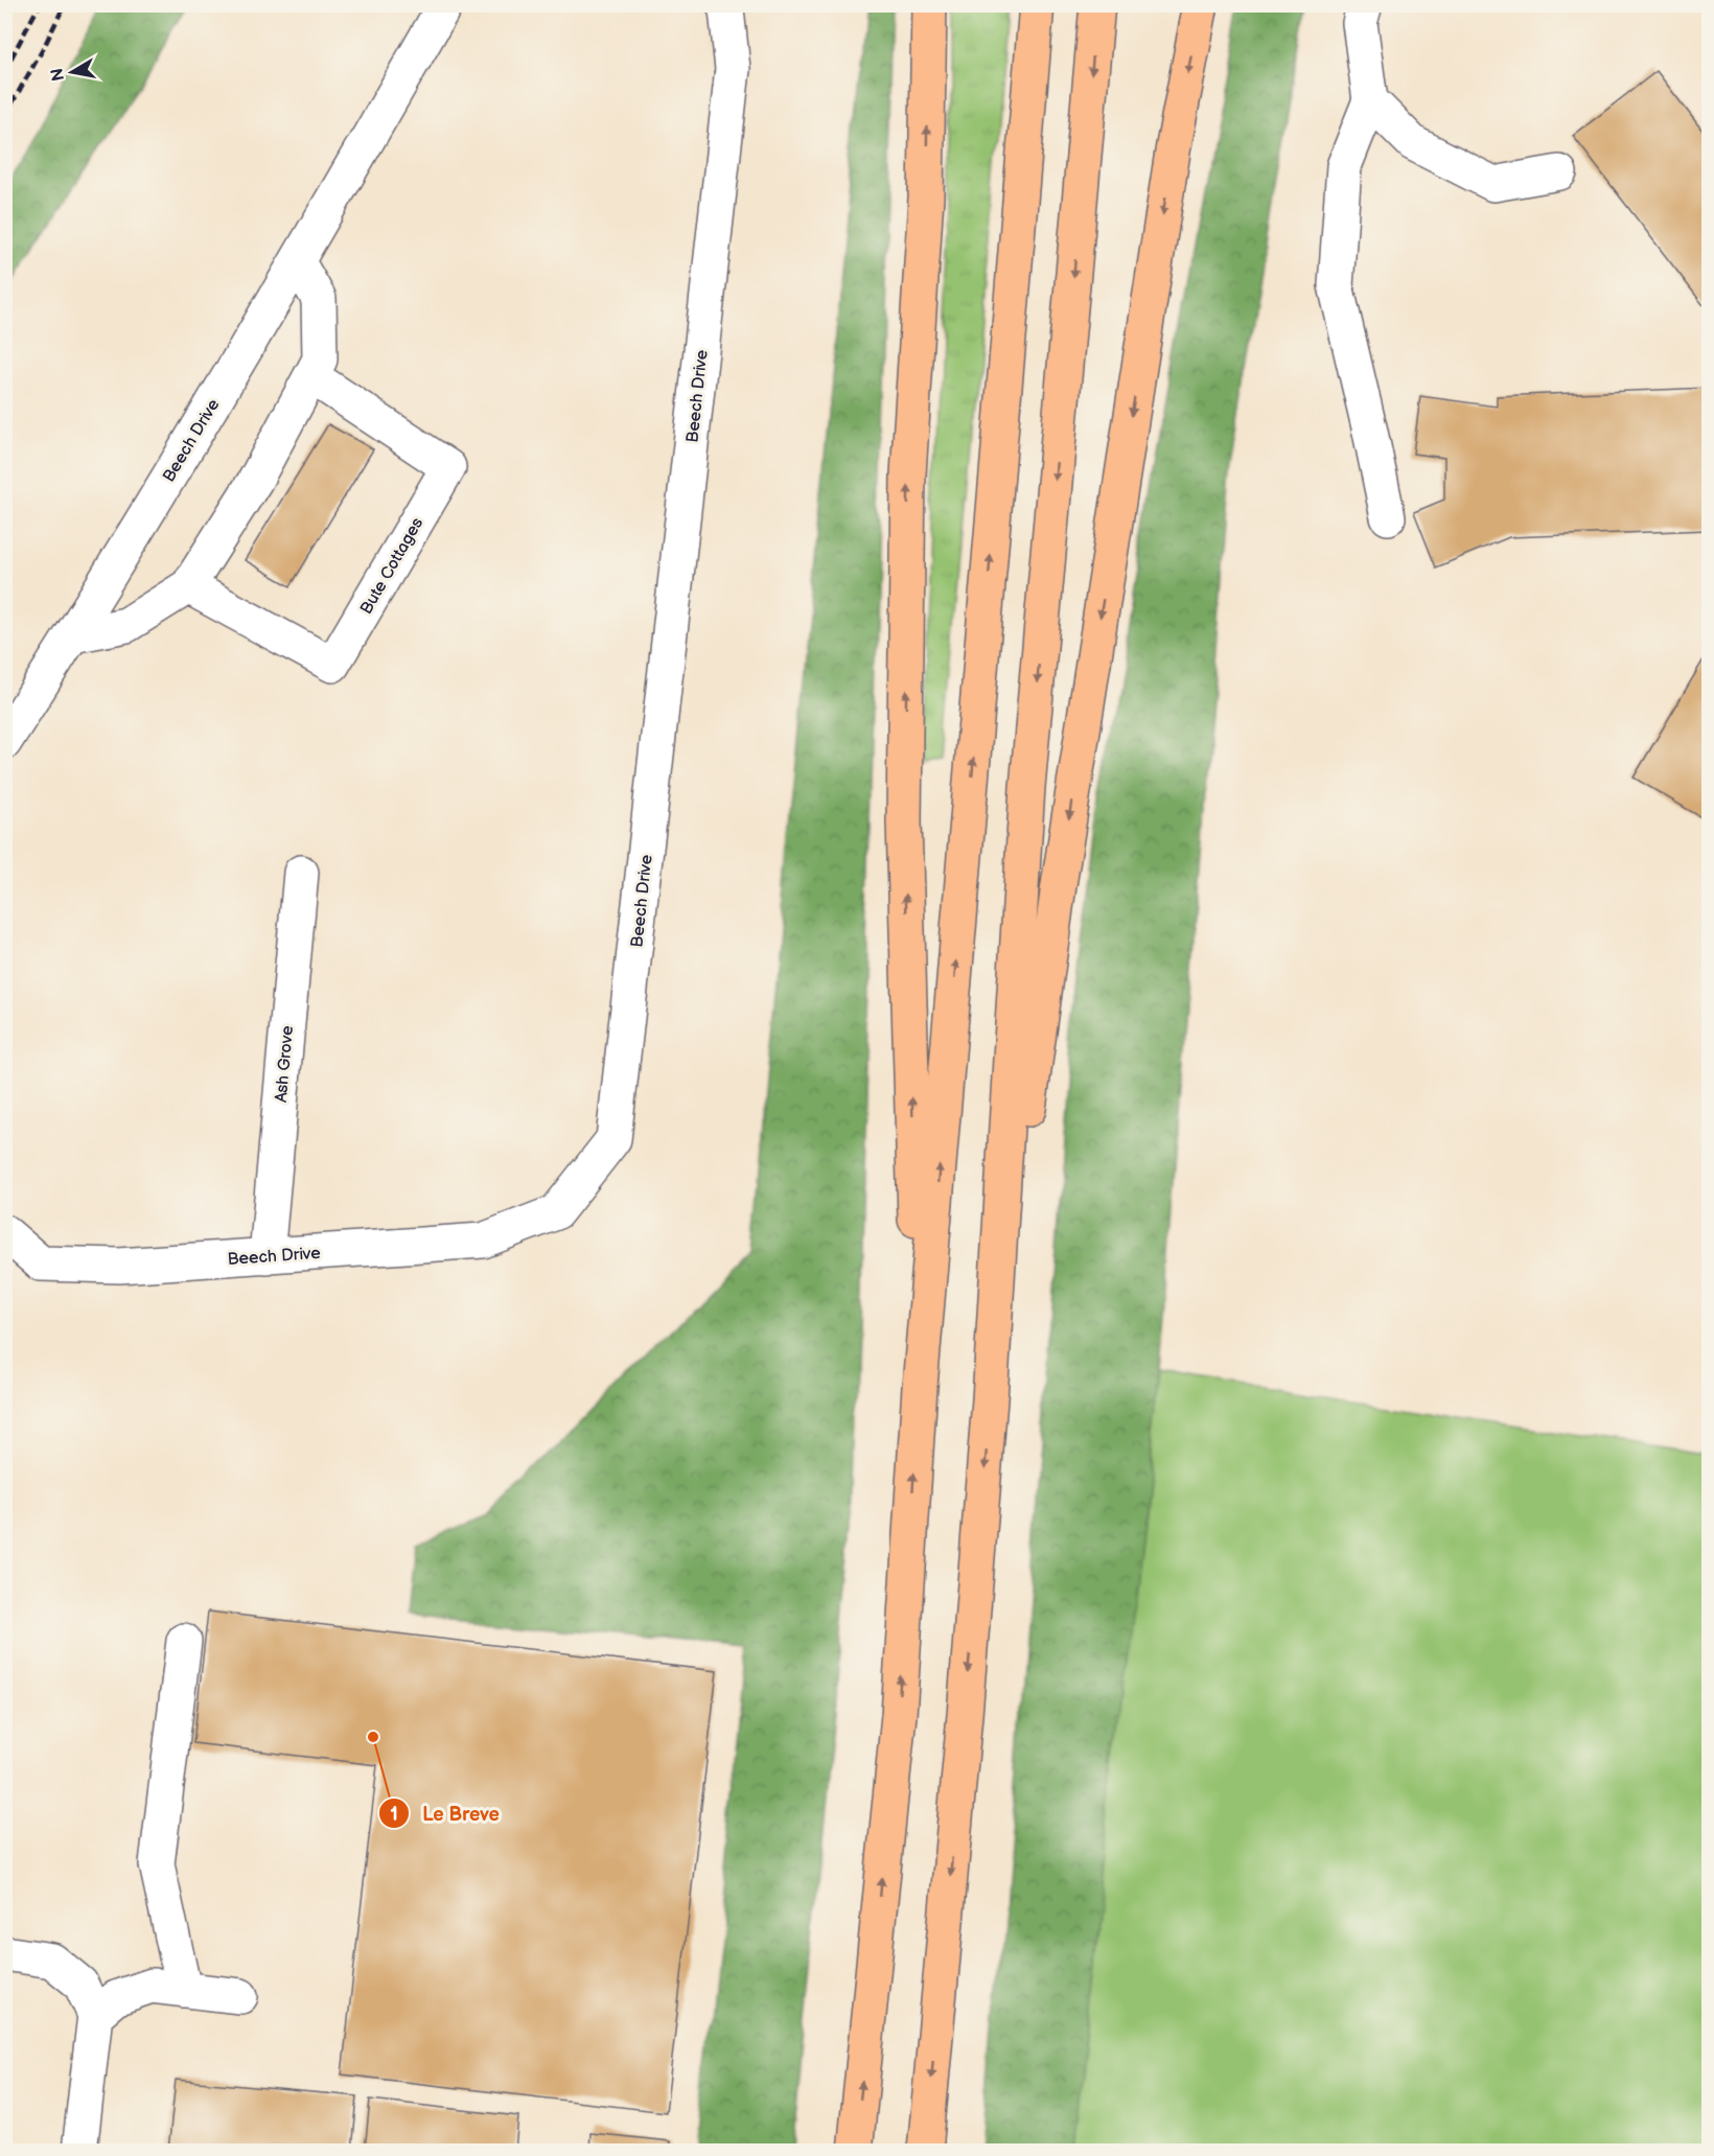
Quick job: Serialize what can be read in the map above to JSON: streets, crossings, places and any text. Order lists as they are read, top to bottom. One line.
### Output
{"streets":{"street":["Beech Drive","Bute Cottages","Ash Grove"]},"crossings":[["Beech Drive","Ash Grove"]],"places":["Le Breve"],"north":"left"}
